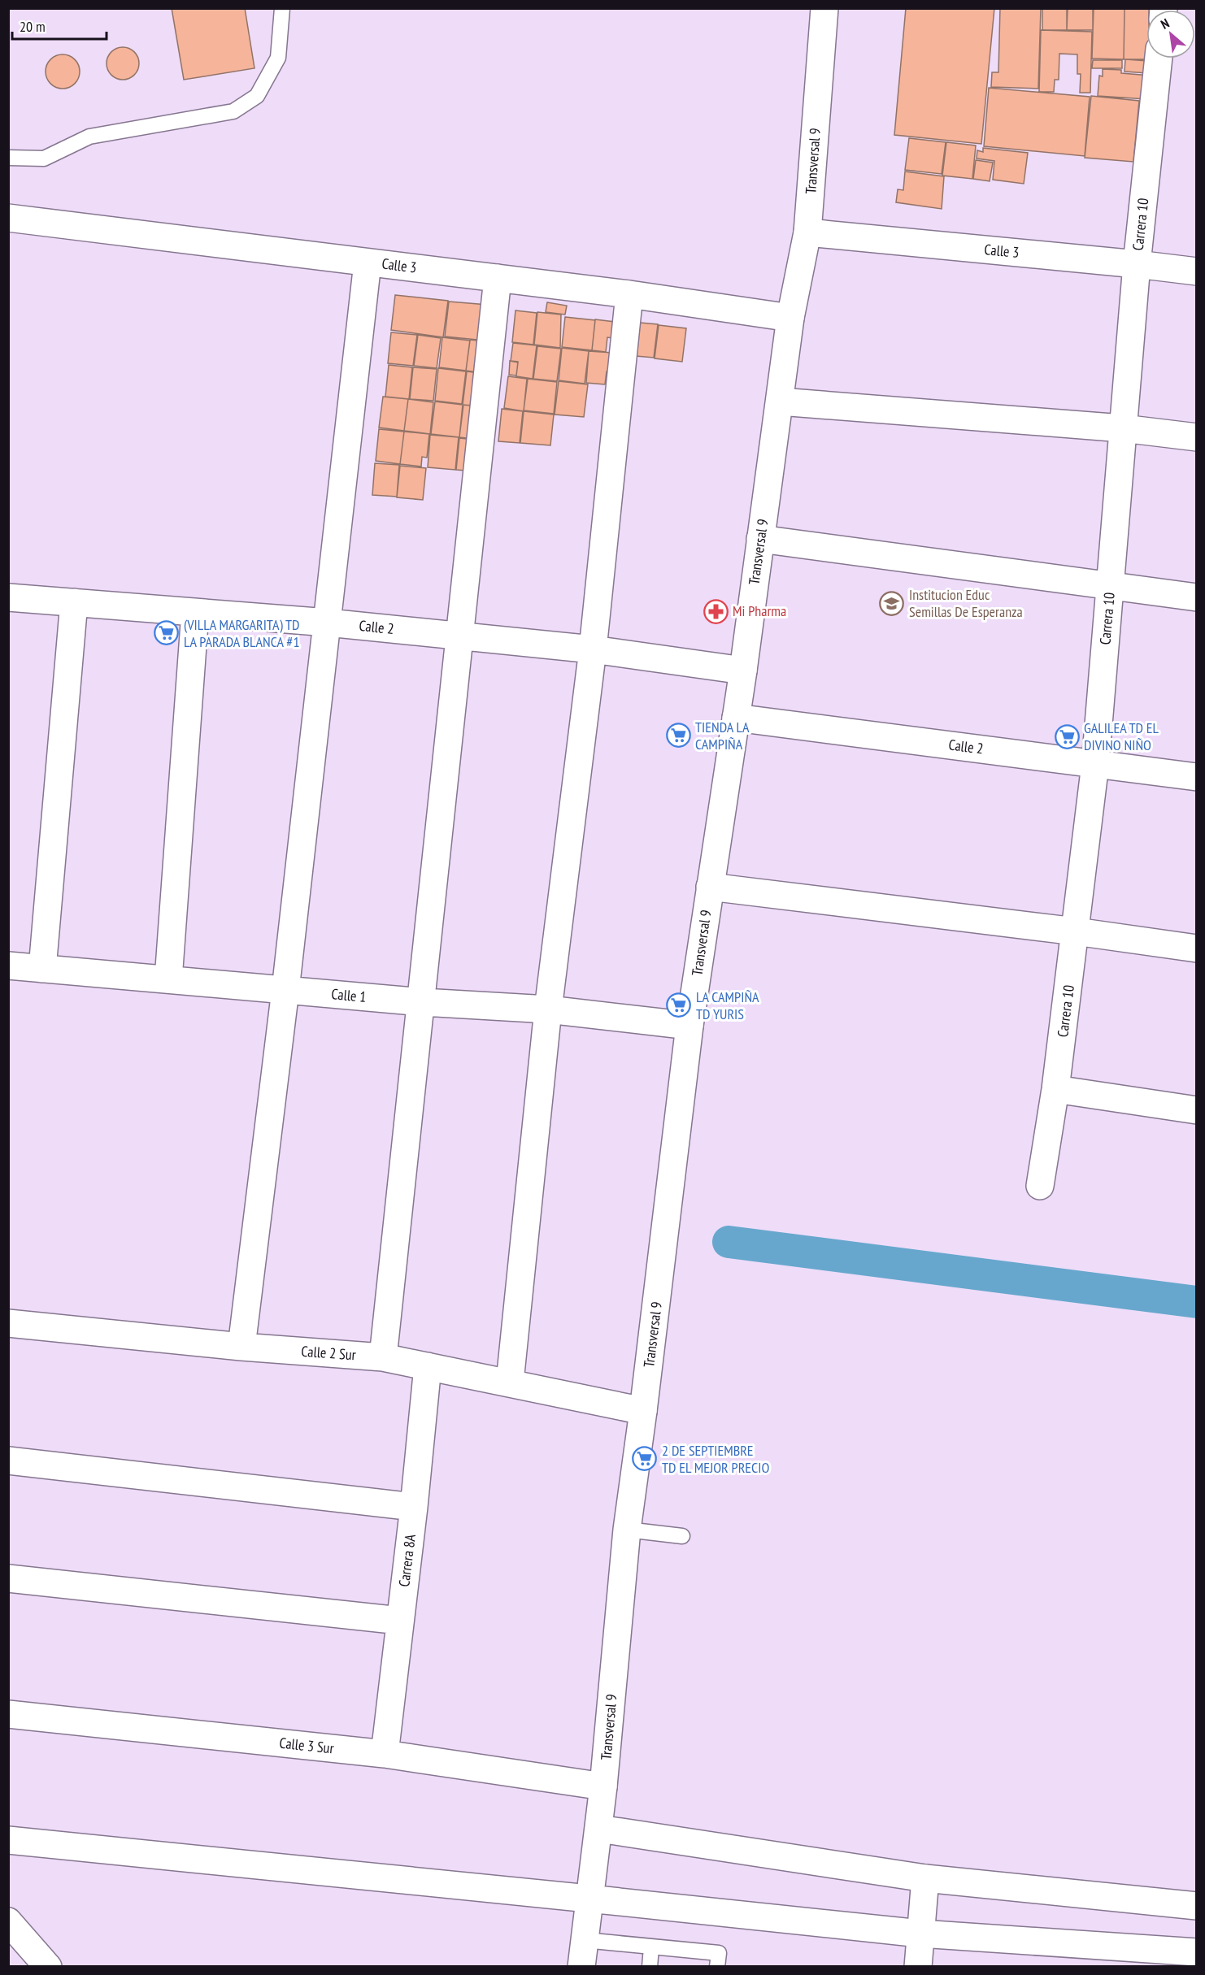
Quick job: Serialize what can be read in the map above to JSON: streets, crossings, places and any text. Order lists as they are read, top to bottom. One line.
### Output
{"streets":{"street":["Transversal 9","Carrera 10","Calle 3","Calle 2","Calle 1","Calle 2 Sur","Carrera 8A","Calle 3 Sur"]},"crossings":[["Transversal 9","Calle 3"],["Transversal 9","Calle 2"],["Transversal 9","Calle 1"],["Transversal 9","Calle 2 Sur"],["Transversal 9","Calle 3 Sur"],["Carrera 10","Calle 3"],["Carrera 10","Calle 2"],["Calle 2 Sur","Carrera 8A"],["Carrera 8A","Calle 3 Sur"]],"places":{"school or university":["Institucion Educ Semillas De Esperanza"],"pharmacy":["Mi Pharma"],"supermarket":["(VILLA MARGARITA) TD LA PARADA BLANCA #1","TIENDA LA CAMPIÑA","GALILEA TD EL DIVINO NIÑO","LA CAMPIÑA TD YURIS","2 DE SEPTIEMBRE TD EL MEJOR PRECIO"]},"scale_bar":"20 m","north":"top left"}
